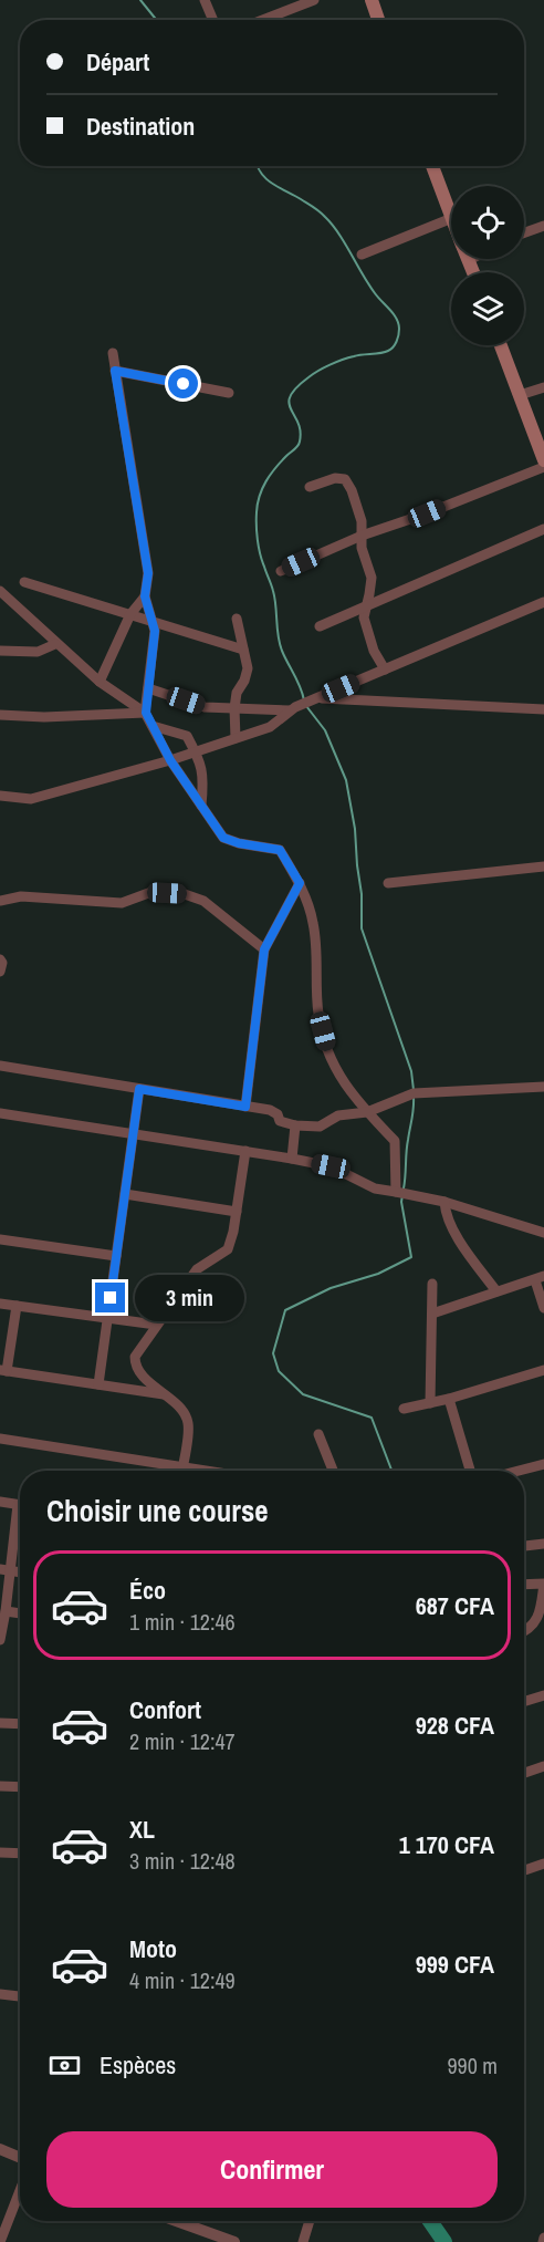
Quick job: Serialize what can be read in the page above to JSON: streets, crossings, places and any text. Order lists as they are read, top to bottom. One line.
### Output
{"page":{"banner":["Départ","Destination"],"bubble":"3 min","heading":"Choisir une course","list":[{"name":"Éco","note":"1 min · 12:46","value":"687 CFA"},{"name":"Confort","note":"2 min · 12:47","value":"928 CFA"},{"name":"XL","note":"3 min · 12:48","value":"1 170 CFA"},{"name":"Moto","note":"4 min · 12:49","value":"999 CFA"}],"pay":["Espèces","990 m"],"buttons":"Confirmer"}}
